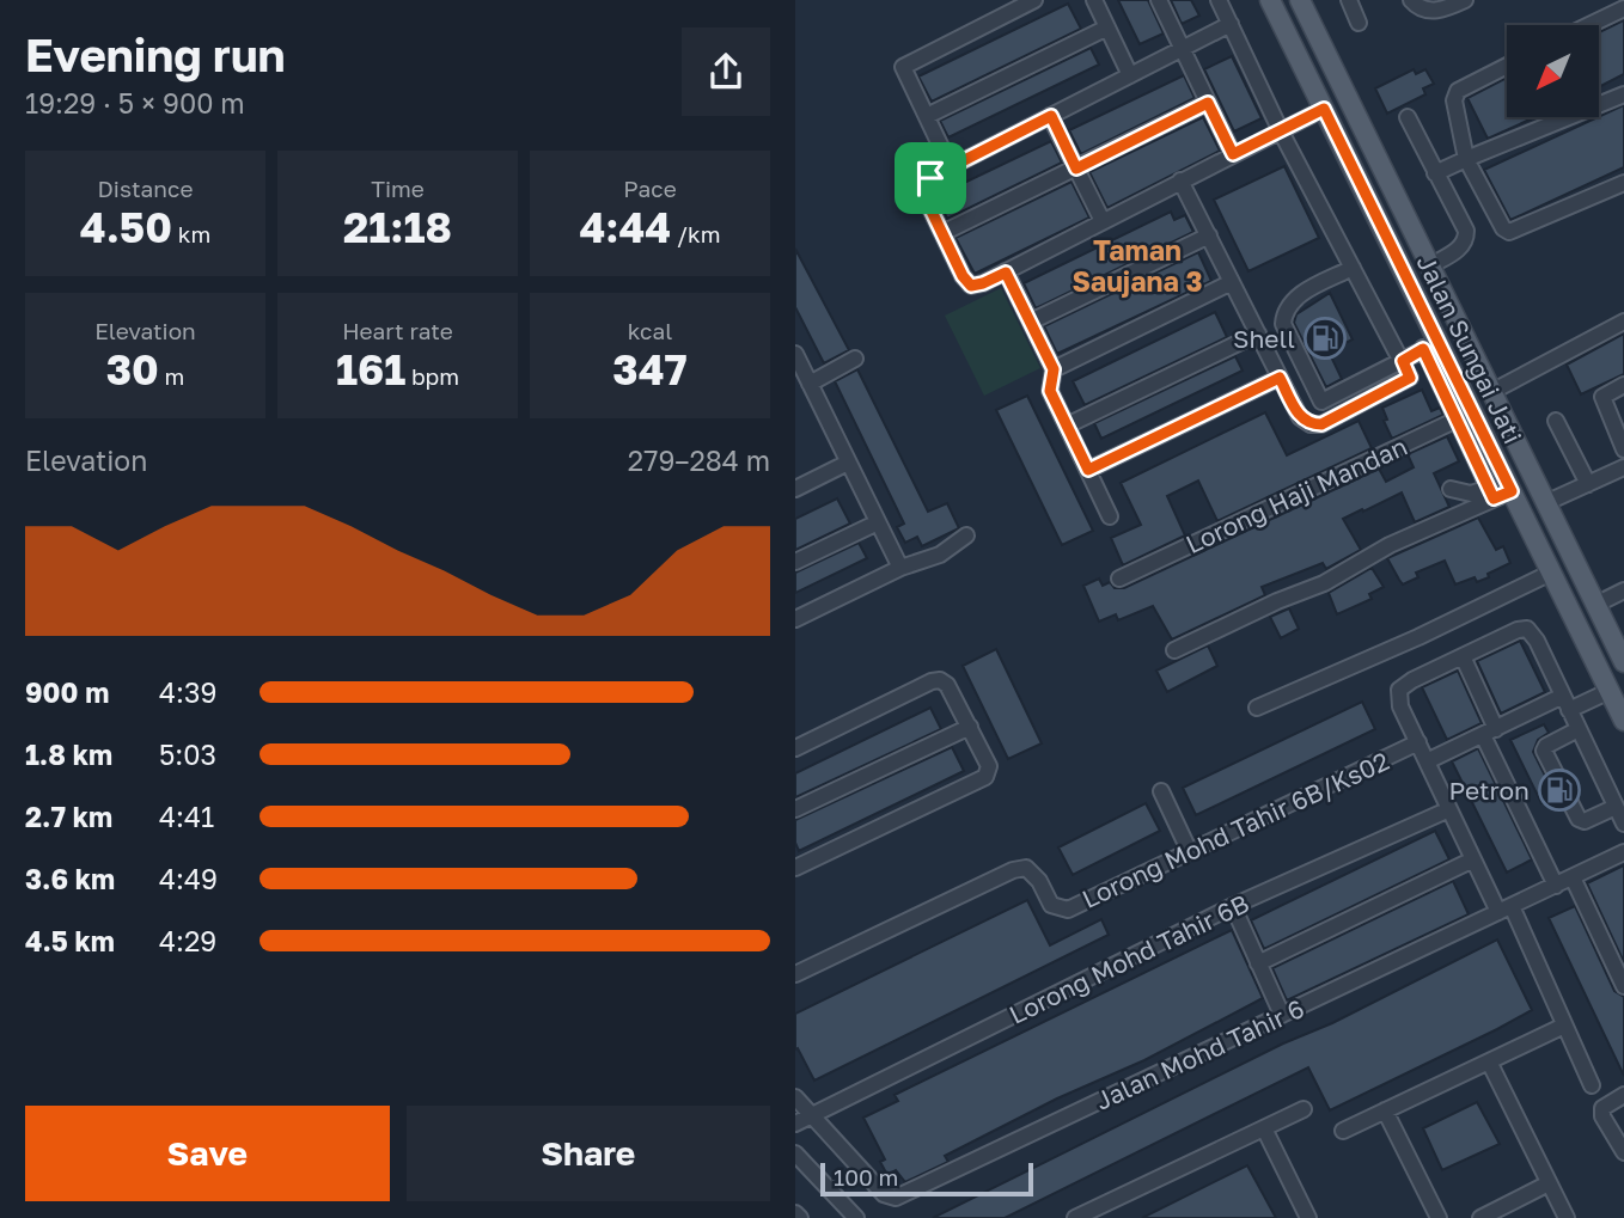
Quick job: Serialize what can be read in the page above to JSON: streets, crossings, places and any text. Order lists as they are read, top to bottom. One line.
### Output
{"streets":{"main road":["Jalan Sungai Jati"],"street":["Lorong Haji Mandan","Lorong Mohd Tahir 6B/Ks02","Lorong Mohd Tahir 6B","Jalan Mohd Tahir 6"]},"crossings":[["Jalan Sungai Jati","Lorong Haji Mandan"],["Lorong Mohd Tahir 6B","Jalan Mohd Tahir 6"]],"districts":["Taman Saujana 3"],"places":{"fuel station":["Shell","Petron"]},"scale_bar":"100 m","north":"bottom left","page":{"heading":["Evening run","19:29 · 5 × 900 m"],"stats":[["Distance","4.50 km"],["Time","21:18"],["Pace","4:44 /km"],["Elevation","30 m"],["Heart rate","161 bpm"],["kcal","347"]],"chart":["Elevation","279–284 m"],"list":[{"name":"900 m","note":"4:39"},{"name":"1.8 km","note":"5:03"},{"name":"2.7 km","note":"4:41"},{"name":"3.6 km","note":"4:49"},{"name":"4.5 km","note":"4:29"}],"buttons":["Save","Share"],"scale":"100 m"}}
